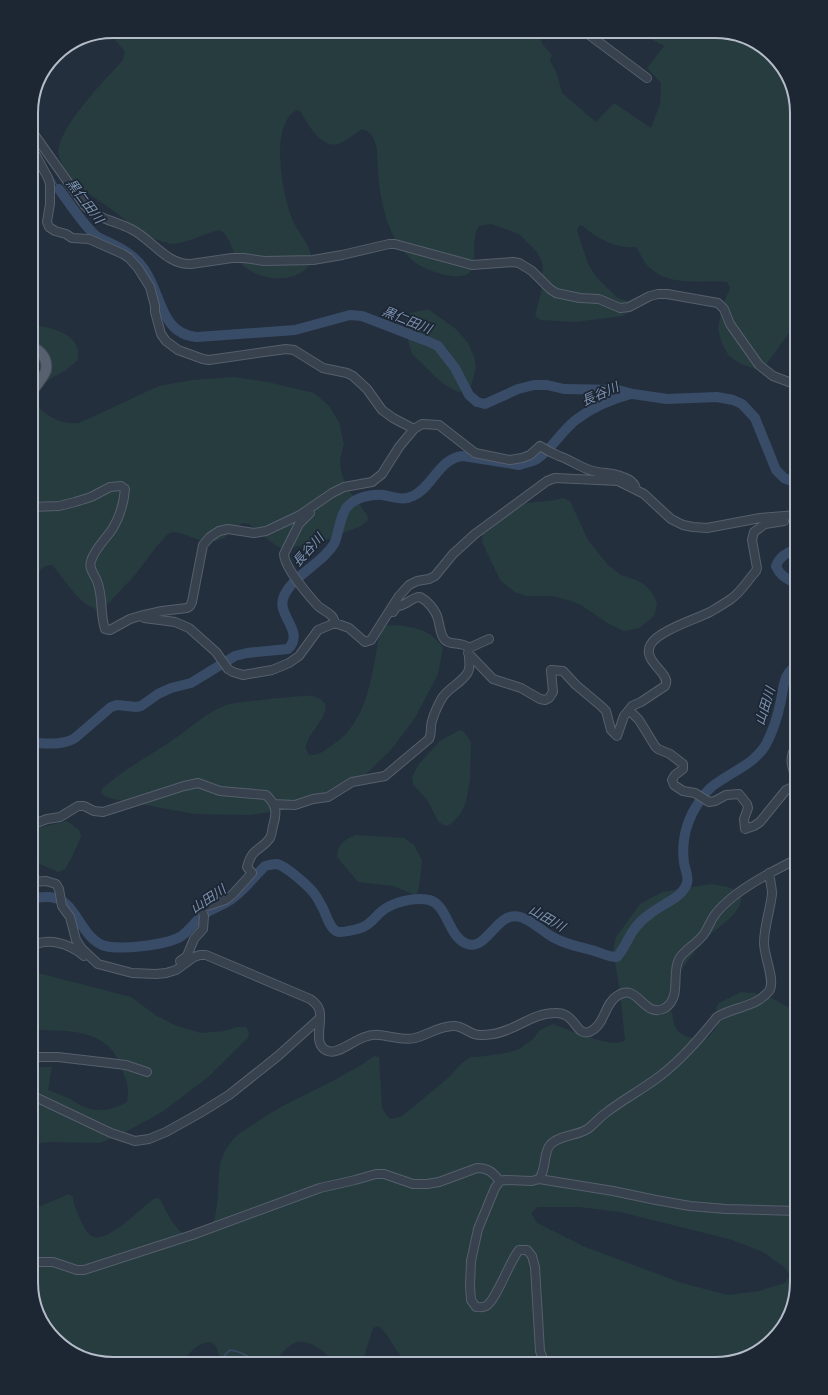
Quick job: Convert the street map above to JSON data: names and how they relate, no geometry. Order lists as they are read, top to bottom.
{
  "water": ["黒仁田川", "長谷川", "山田川"]
}
